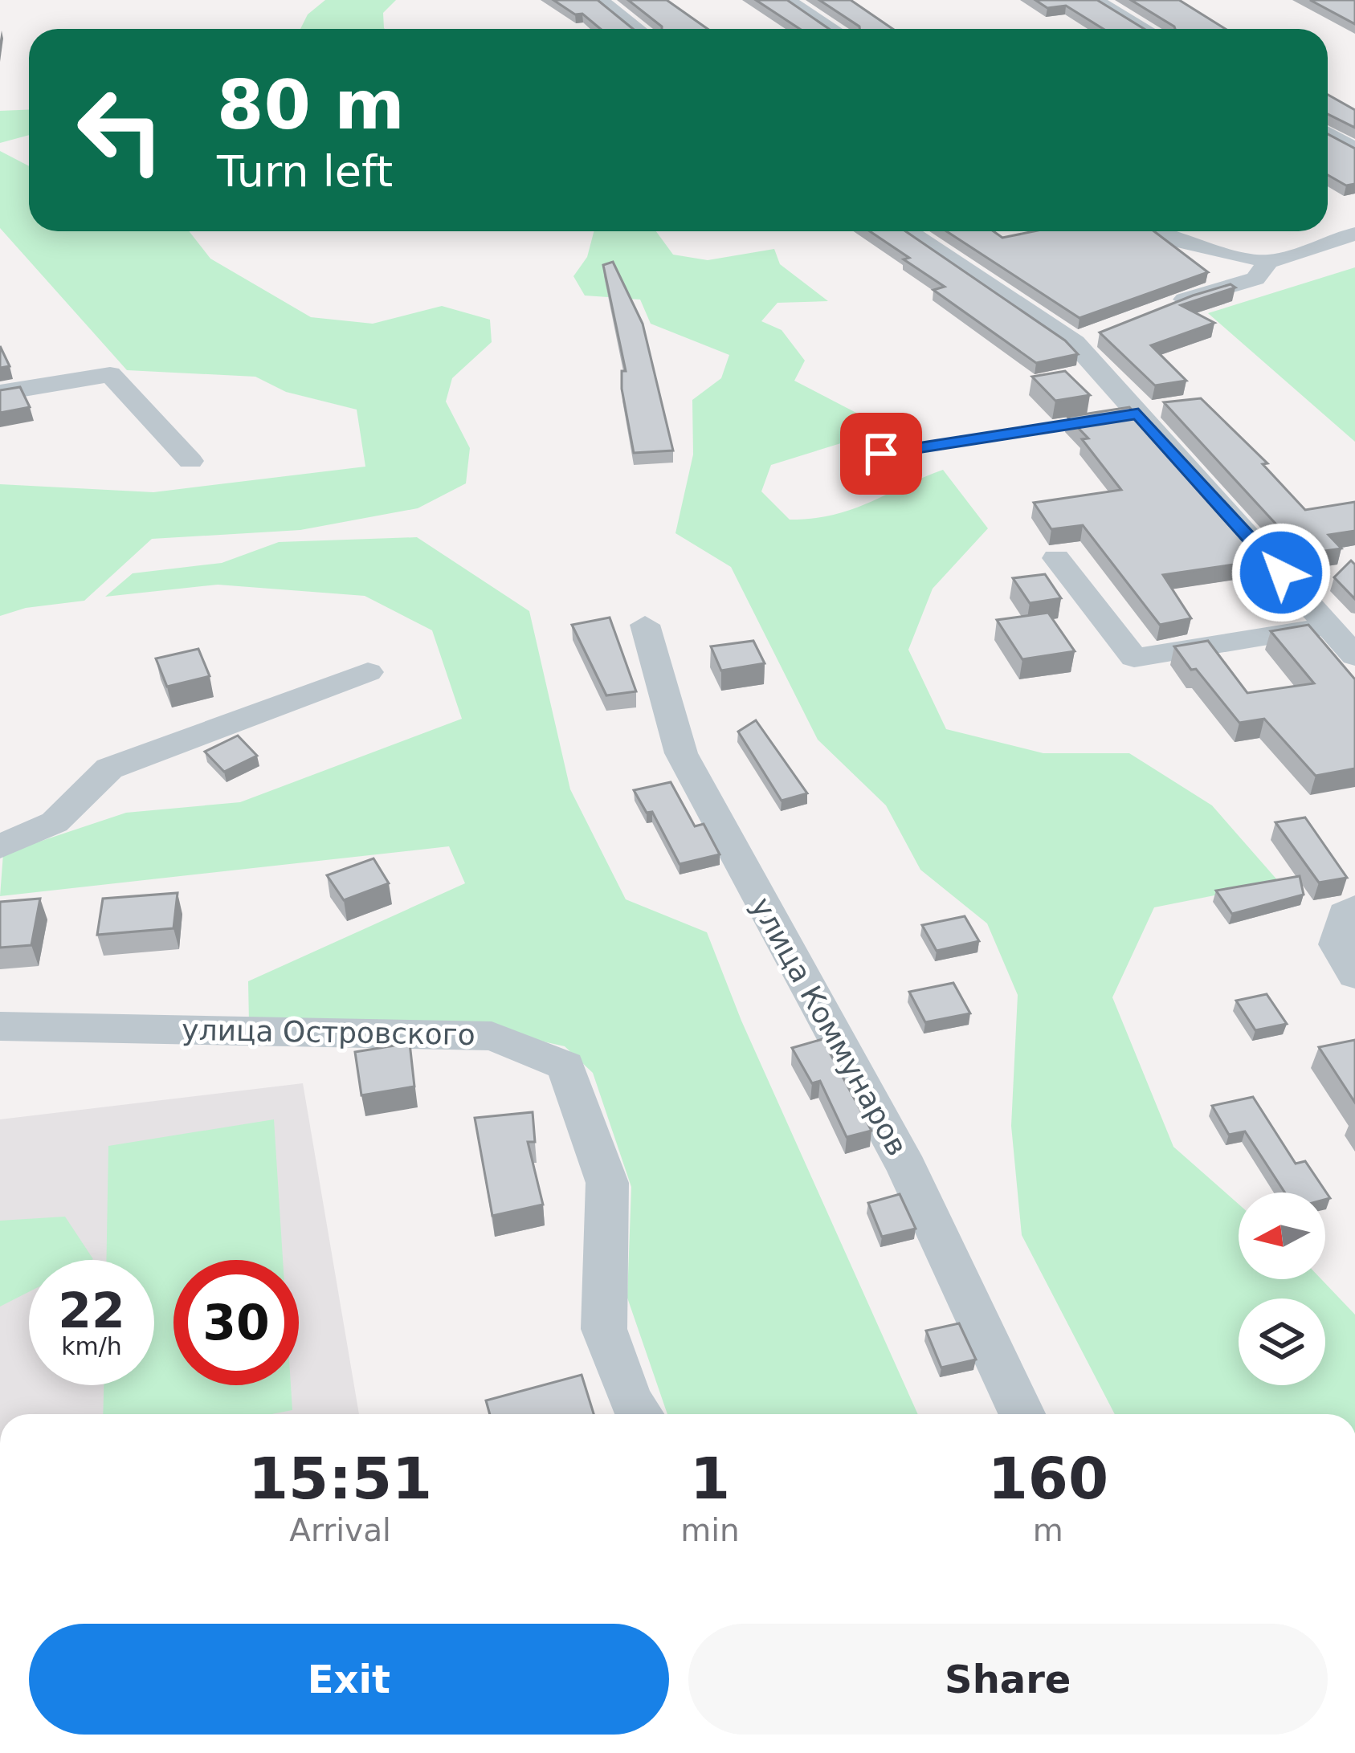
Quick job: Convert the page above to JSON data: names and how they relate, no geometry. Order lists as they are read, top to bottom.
{
  "streets": {
    "street": ["улица Коммунаров", "улица Островского"]
  },
  "north": "left",
  "page": {
    "turn": ["80 m", "Turn left"],
    "speed": "22 km/h",
    "limit": "30",
    "eta": [
      "15:51",
      "Arrival",
      "1",
      "min",
      "160",
      "m"
    ],
    "buttons": ["Exit", "Share"]
  }
}
